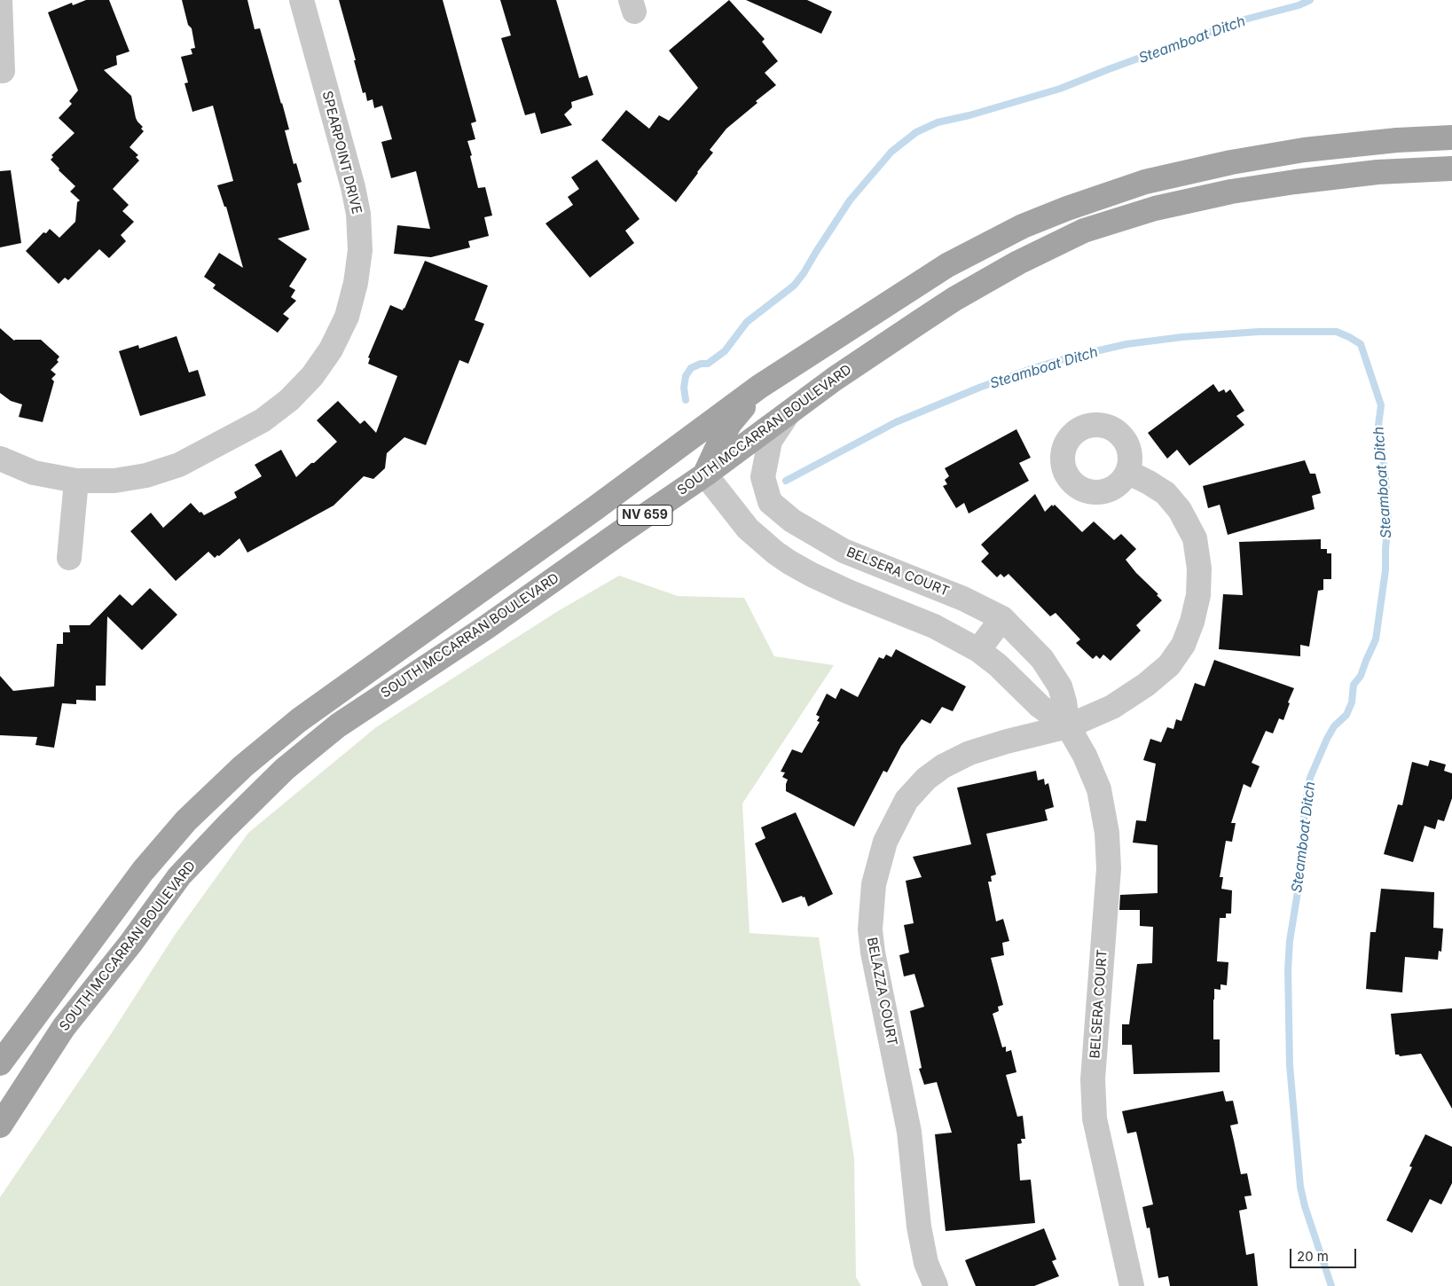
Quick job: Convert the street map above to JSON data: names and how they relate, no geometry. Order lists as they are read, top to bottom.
{
  "streets": {
    "main road": ["SOUTH MCCARRAN BOULEVARD", "NV 659"],
    "street": ["SPEARPOINT DRIVE", "BELSERA COURT", "BELAZZA COURT"]
  },
  "crossings": [
    ["SOUTH MCCARRAN BOULEVARD", "BELSERA COURT"],
    ["BELSERA COURT", "BELAZZA COURT"]
  ],
  "water": ["Steamboat Ditch"],
  "scale_bar": "20 m"
}
